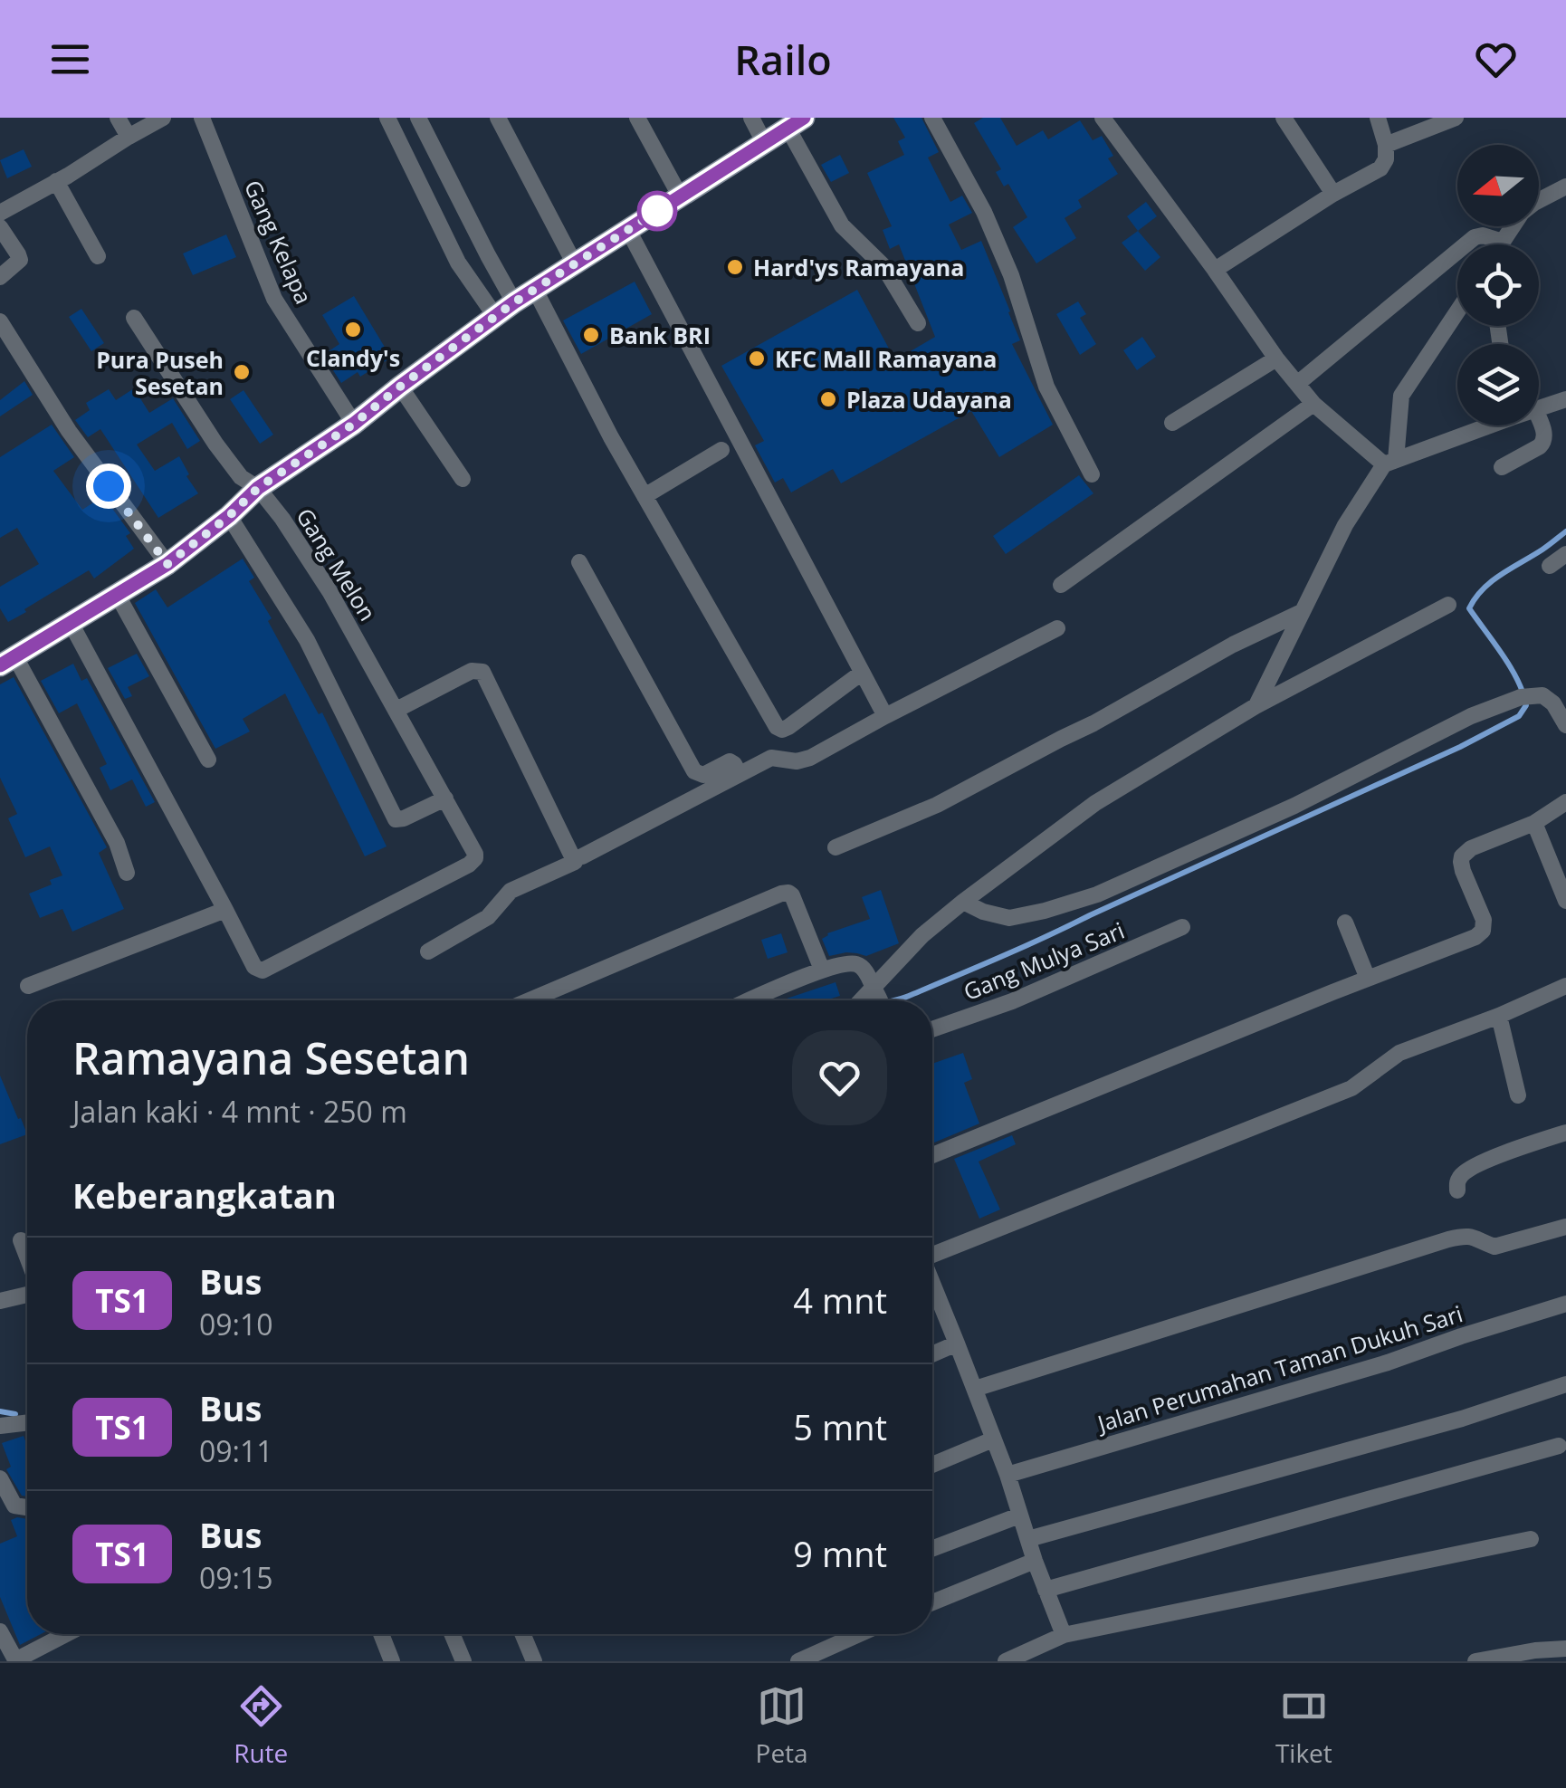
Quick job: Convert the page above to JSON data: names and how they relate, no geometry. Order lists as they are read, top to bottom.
{
  "streets": {
    "street": [
      "Gang Kelapa",
      "Gang Melon",
      "Gang Mulya Sari",
      "Jalan Perumahan Taman Dukuh Sari"
    ]
  },
  "places": [
    "Hard'ys Ramayana",
    "Clandy's",
    "Bank BRI",
    "KFC Mall Ramayana",
    "Pura Puseh Sesetan",
    "Plaza Udayana"
  ],
  "lines": ["bus line TS1"],
  "north": "left",
  "page": {
    "header": "Railo",
    "heading": [
      ["Ramayana Sesetan", "Jalan kaki · 4 mnt · 250 m"],
      "Keberangkatan"
    ],
    "list": [
      {
        "mark": "TS1",
        "name": "Bus",
        "note": "09:10",
        "value": "4 mnt"
      },
      {
        "mark": "TS1",
        "name": "Bus",
        "note": "09:11",
        "value": "5 mnt"
      },
      {
        "mark": "TS1",
        "name": "Bus",
        "note": "09:15",
        "value": "9 mnt"
      }
    ],
    "tabs": ["Rute", "Peta", "Tiket"]
  }
}
